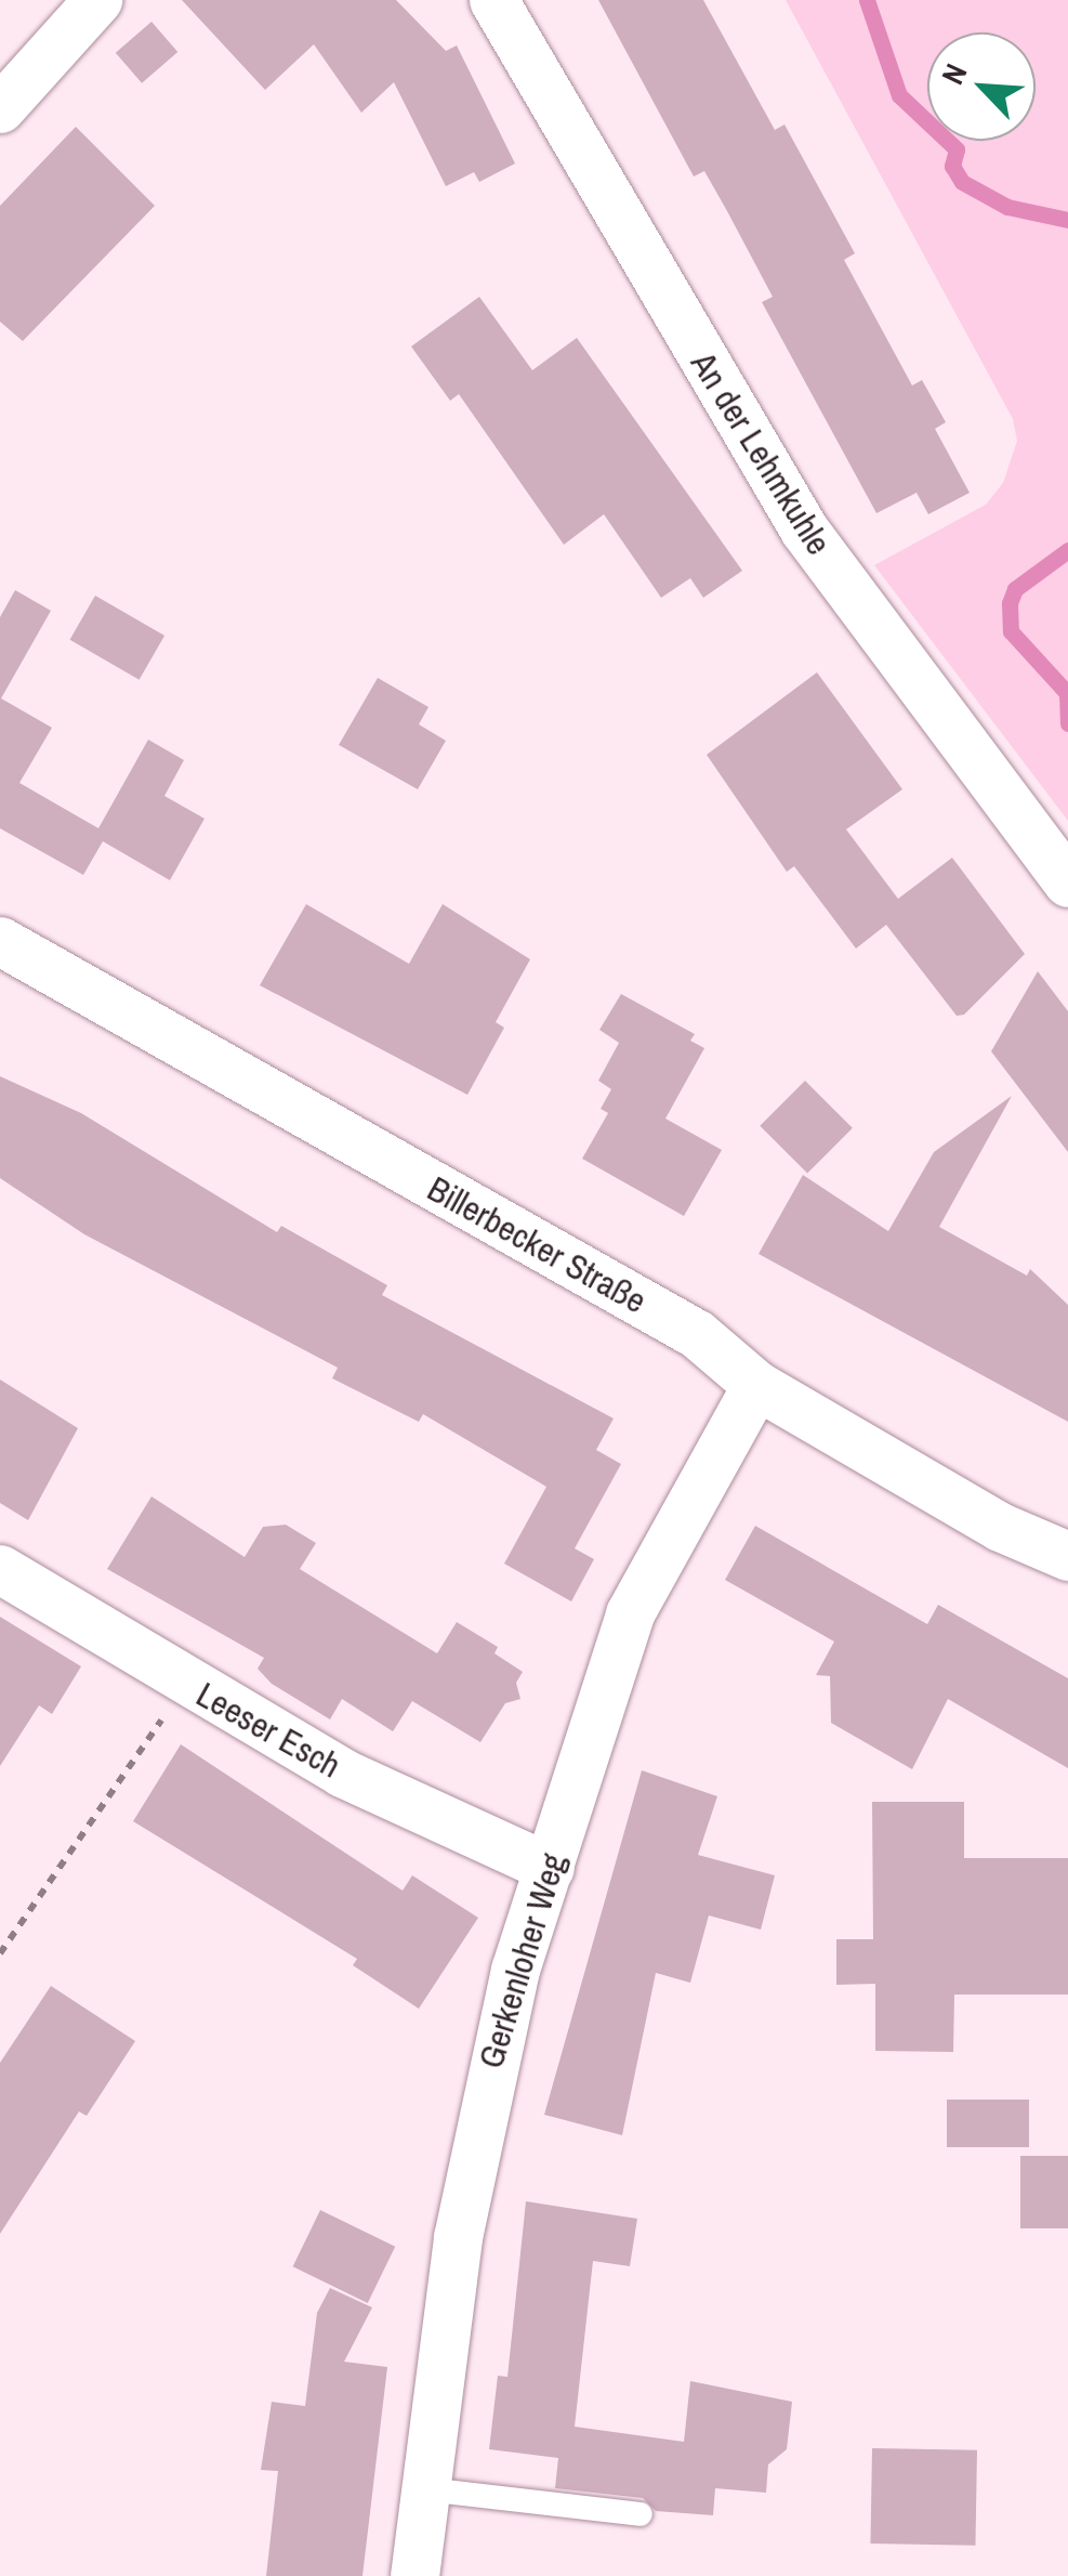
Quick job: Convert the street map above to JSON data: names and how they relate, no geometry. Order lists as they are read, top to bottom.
{
  "streets": {
    "street": [
      "An der Lehmkuhle",
      "Billerbecker Straße",
      "Leeser Esch",
      "Gerkenloher Weg"
    ]
  },
  "crossings": [
    ["Billerbecker Straße", "Gerkenloher Weg"],
    ["Leeser Esch", "Gerkenloher Weg"]
  ],
  "north": "top left"
}
